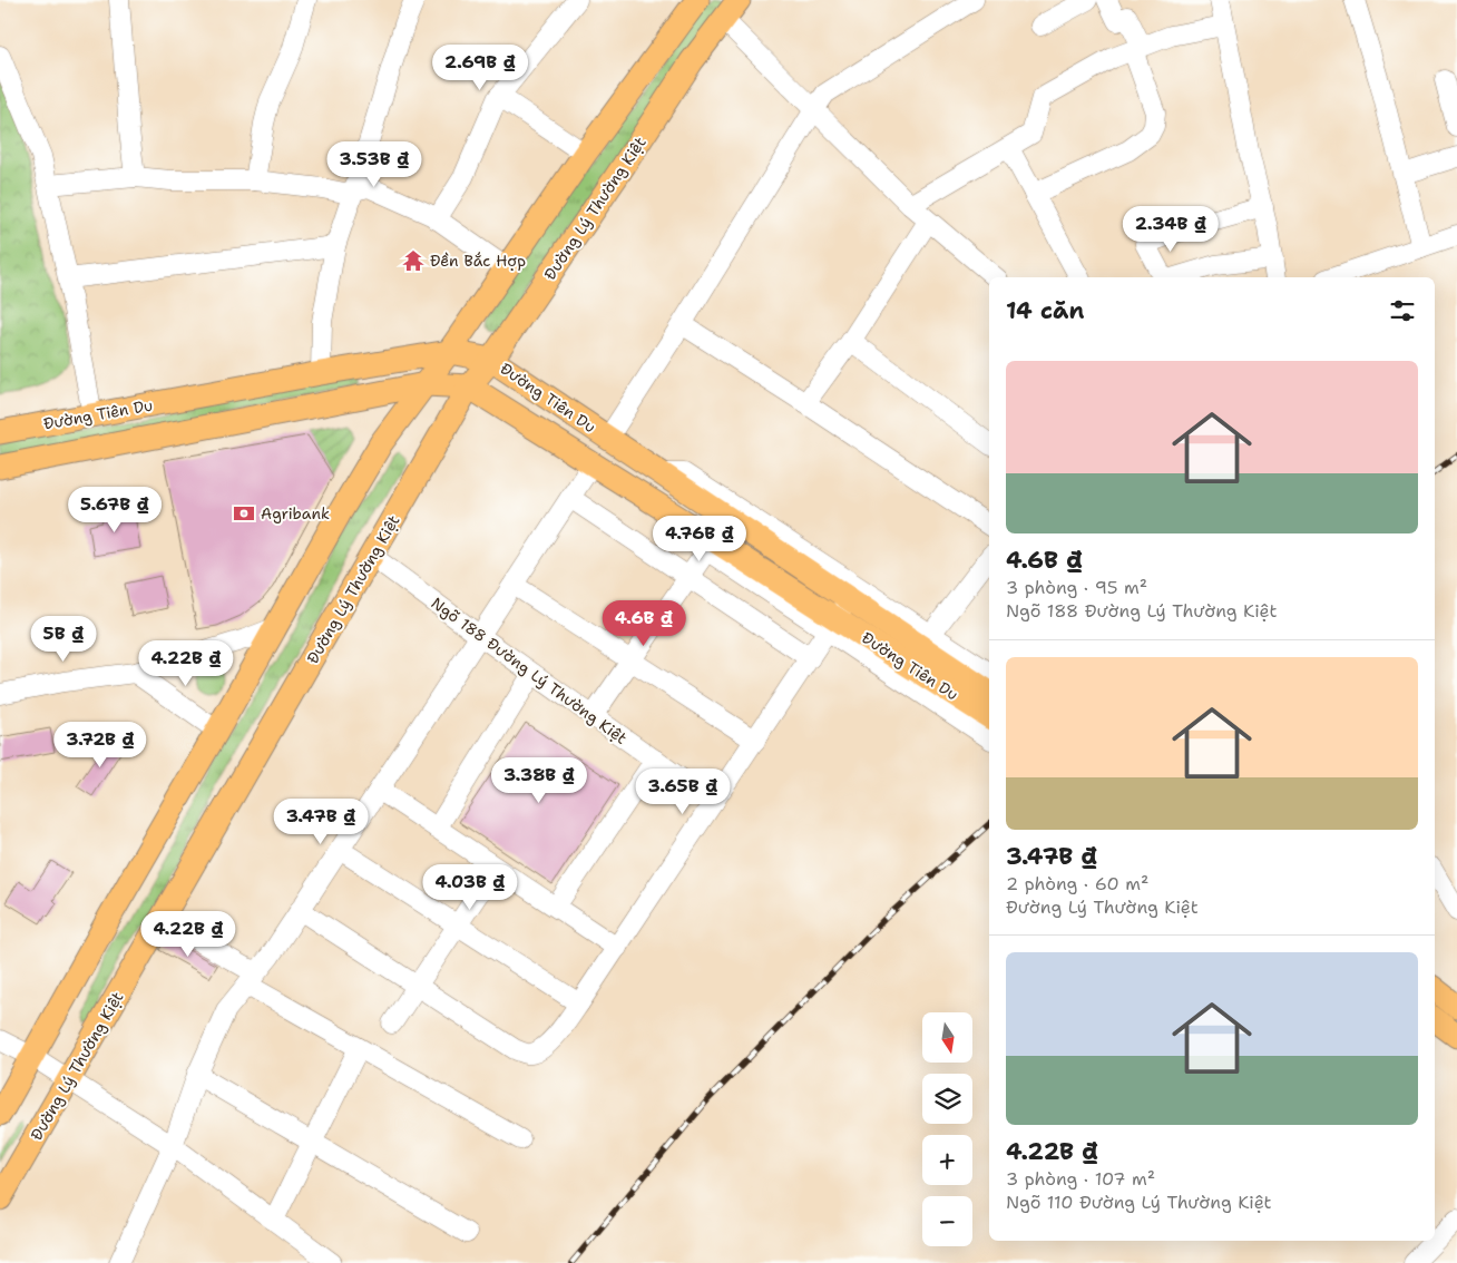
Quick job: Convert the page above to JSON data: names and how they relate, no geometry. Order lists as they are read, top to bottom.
{
  "streets": {
    "main road": ["Đường Lý Thường Kiệt", "Đường Tiên Du"],
    "street": ["Ngõ 188 Đường Lý Thường Kiệt"]
  },
  "crossings": [
    ["Đường Lý Thường Kiệt", "Đường Tiên Du"],
    ["Đường Lý Thường Kiệt", "Ngõ 188 Đường Lý Thường Kiệt"]
  ],
  "places": {
    "temple": ["Đền Bắc Hợp"],
    "bank": ["Agribank"]
  },
  "north": "bottom",
  "page": {
    "price": [
      "2.69B ₫",
      "3.53B ₫",
      "2.34B ₫",
      "5.67B ₫",
      "4.76B ₫",
      "4.6B ₫",
      "5B ₫",
      "4.22B ₫",
      "3.72B ₫",
      "3.38B ₫",
      "3.65B ₫",
      "3.47B ₫",
      "4.03B ₫",
      "4.22B ₫"
    ],
    "heading": "14 căn",
    "list": [
      {
        "name": "4.6B ₫",
        "note": "3 phòng · 95 m² · Ngõ 188 Đường Lý Thường Kiệt"
      },
      {
        "name": "3.47B ₫",
        "note": "2 phòng · 60 m² · Đường Lý Thường Kiệt"
      },
      {
        "name": "4.22B ₫",
        "note": "3 phòng · 107 m² · Ngõ 110 Đường Lý Thường Kiệt"
      }
    ],
    "map_buttons": ["+", "−"]
  }
}
